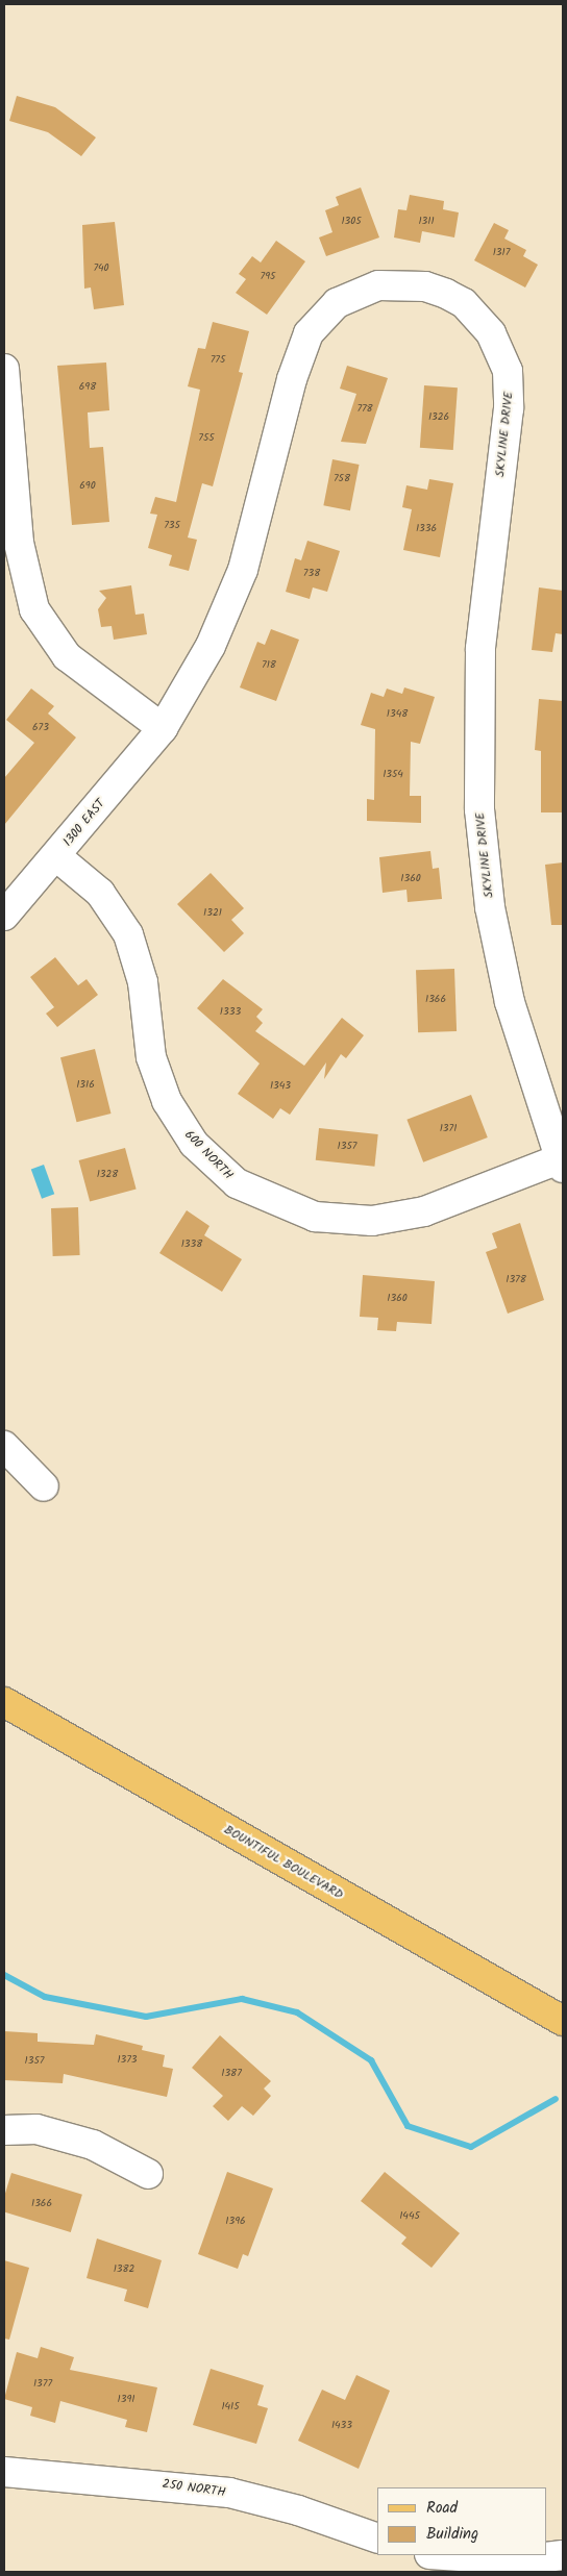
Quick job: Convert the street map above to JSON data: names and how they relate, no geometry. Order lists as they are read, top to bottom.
{
  "streets": {
    "main road": ["BOUNTIFUL BOULEVARD"],
    "street": [
      "SKYLINE DRIVE",
      "1300 EAST",
      "600 NORTH",
      "250 NORTH"
    ]
  },
  "crossings": [
    ["SKYLINE DRIVE", "1300 EAST"],
    ["SKYLINE DRIVE", "600 NORTH"],
    ["1300 EAST", "600 NORTH"]
  ],
  "house_numbers": [
    "1305",
    "1311",
    "1317",
    "740",
    "795",
    "775",
    "698",
    "778",
    "1326",
    "755",
    "758",
    "690",
    "735",
    "1336",
    "738",
    "718",
    "1348",
    "673",
    "1354",
    "1360",
    "1321",
    "1366",
    "1333",
    "1316",
    "1343",
    "1371",
    "1357",
    "1328",
    "1338",
    "1378",
    "1360",
    "1373",
    "1357",
    "1387",
    "1366",
    "1445",
    "1396",
    "1382",
    "1377",
    "1391",
    "1415",
    "1433"
  ],
  "legend": ["Road", "Building"]
}
